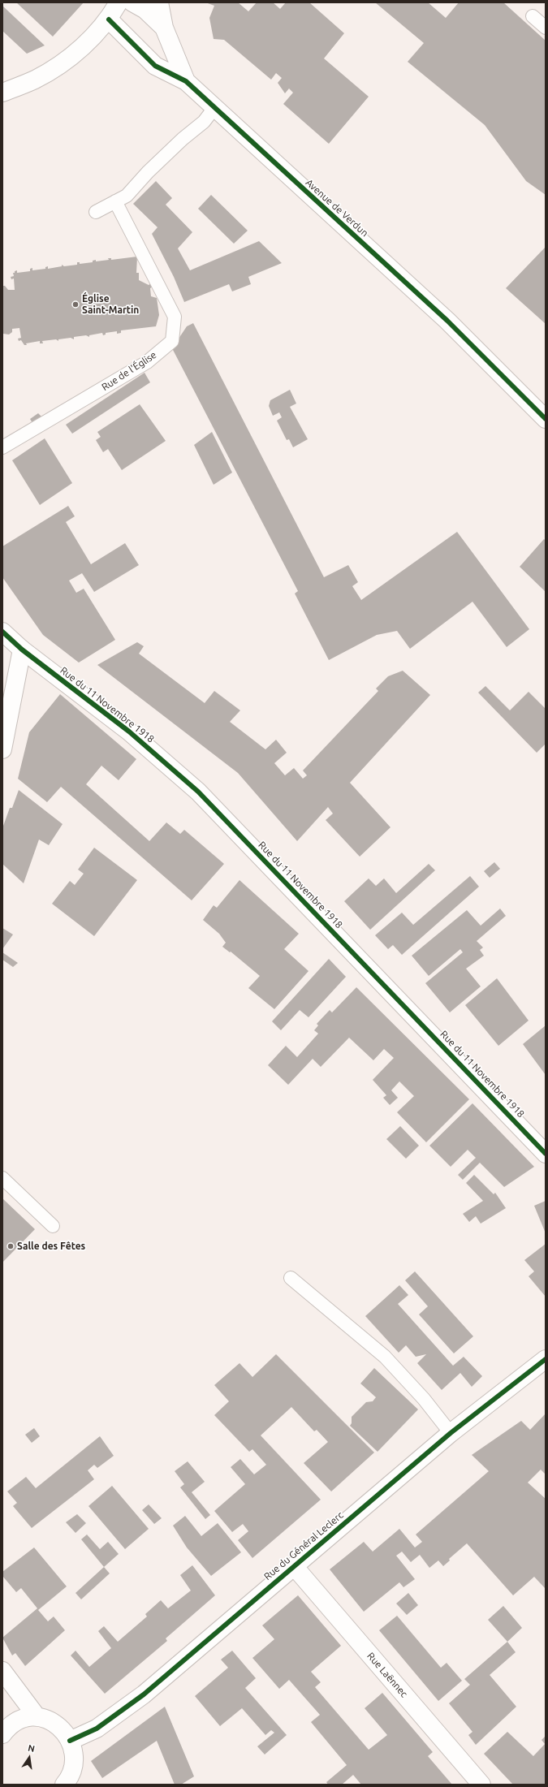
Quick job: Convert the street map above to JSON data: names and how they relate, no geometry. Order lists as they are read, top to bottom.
{
  "streets": {
    "street": [
      "Avenue de Verdun",
      "Rue du 11 Novembre 1918",
      "Rue du Général Leclerc",
      "Rue Laënnec"
    ],
    "lane": ["Rue de l'Église"]
  },
  "crossings": [
    ["Rue du Général Leclerc", "Rue Laënnec"]
  ],
  "places": ["Église Saint-Martin", "Salle des Fêtes"],
  "north": "top"
}
